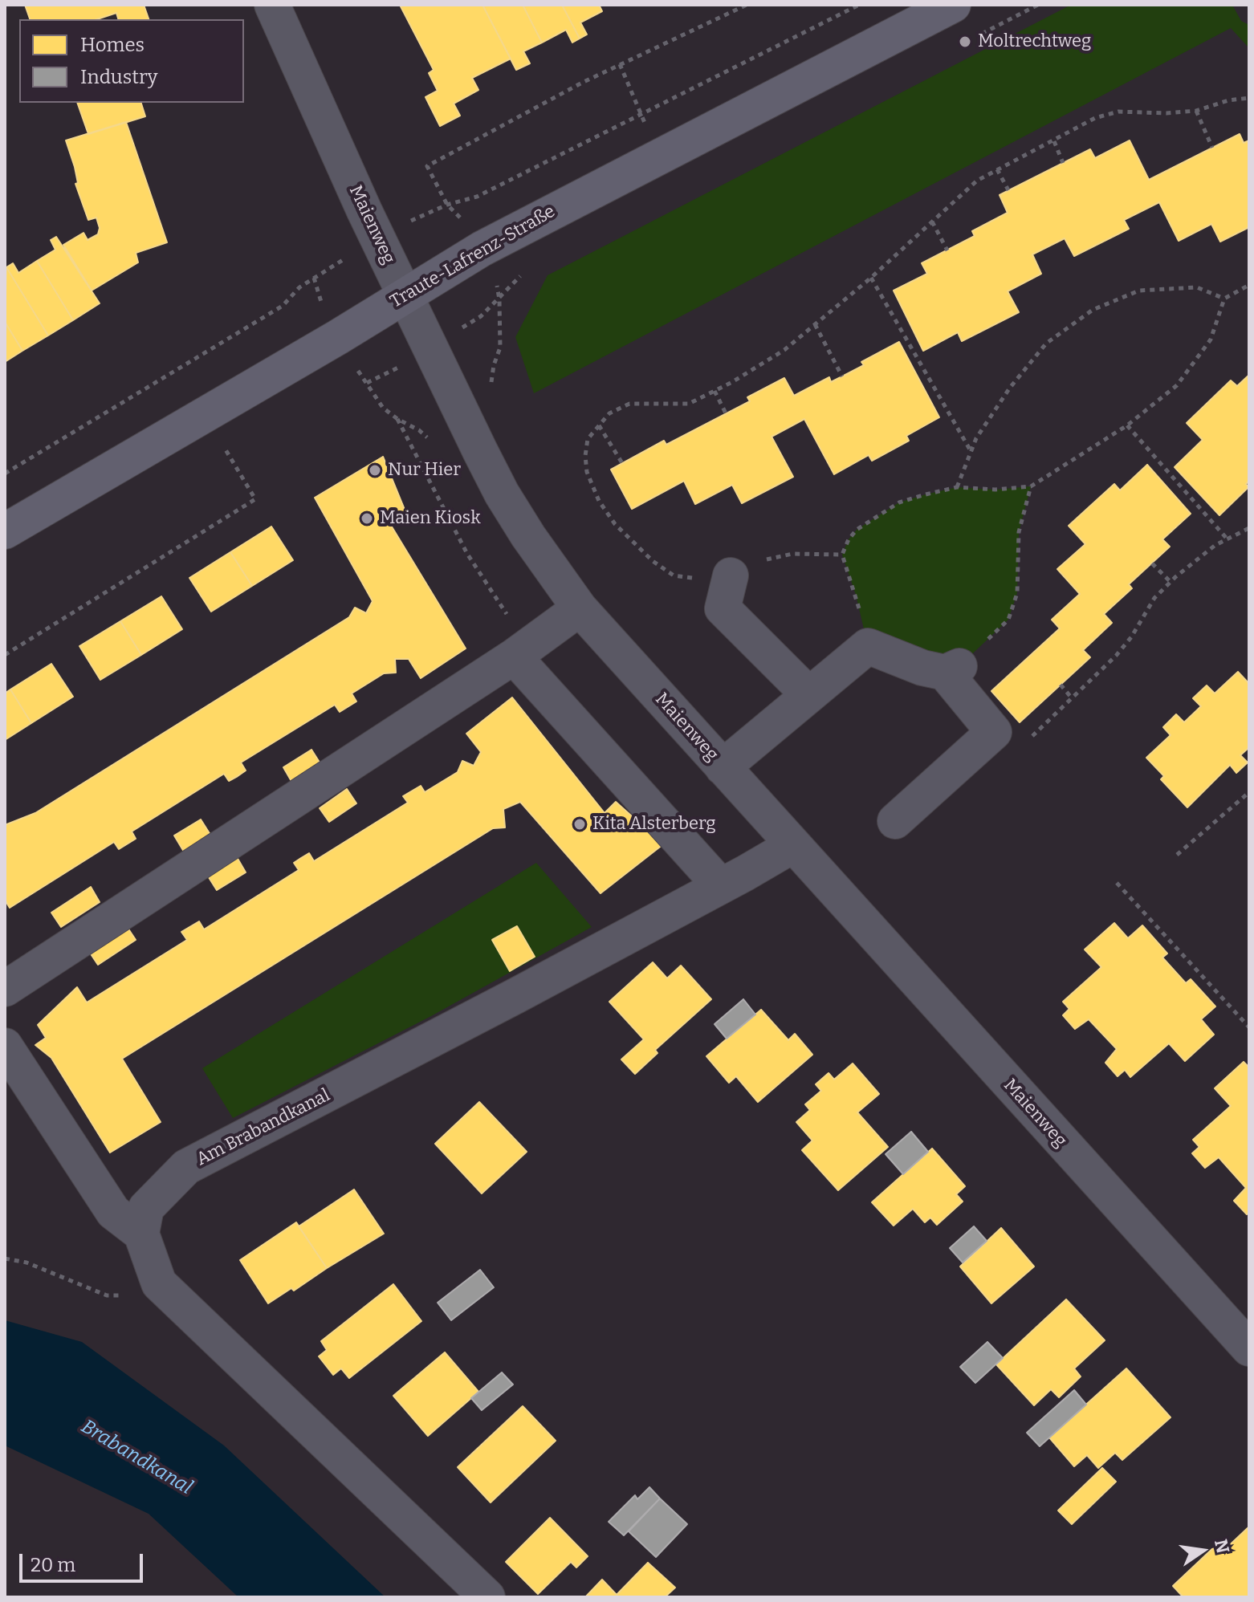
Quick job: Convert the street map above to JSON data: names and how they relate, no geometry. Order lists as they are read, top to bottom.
{
  "streets": {
    "main road": ["Traute-Lafrenz-Straße"],
    "street": ["Maienweg", "Am Brabandkanal"]
  },
  "crossings": [
    ["Maienweg", "Traute-Lafrenz-Straße"],
    ["Maienweg", "Am Brabandkanal"]
  ],
  "water": ["Brabandkanal"],
  "places": [
    "Moltrechtweg",
    "Nur Hier",
    "Maien Kiosk",
    "Kita Alsterberg"
  ],
  "legend": ["Homes", "Industry"],
  "scale_bar": "20 m",
  "north": "right"
}
